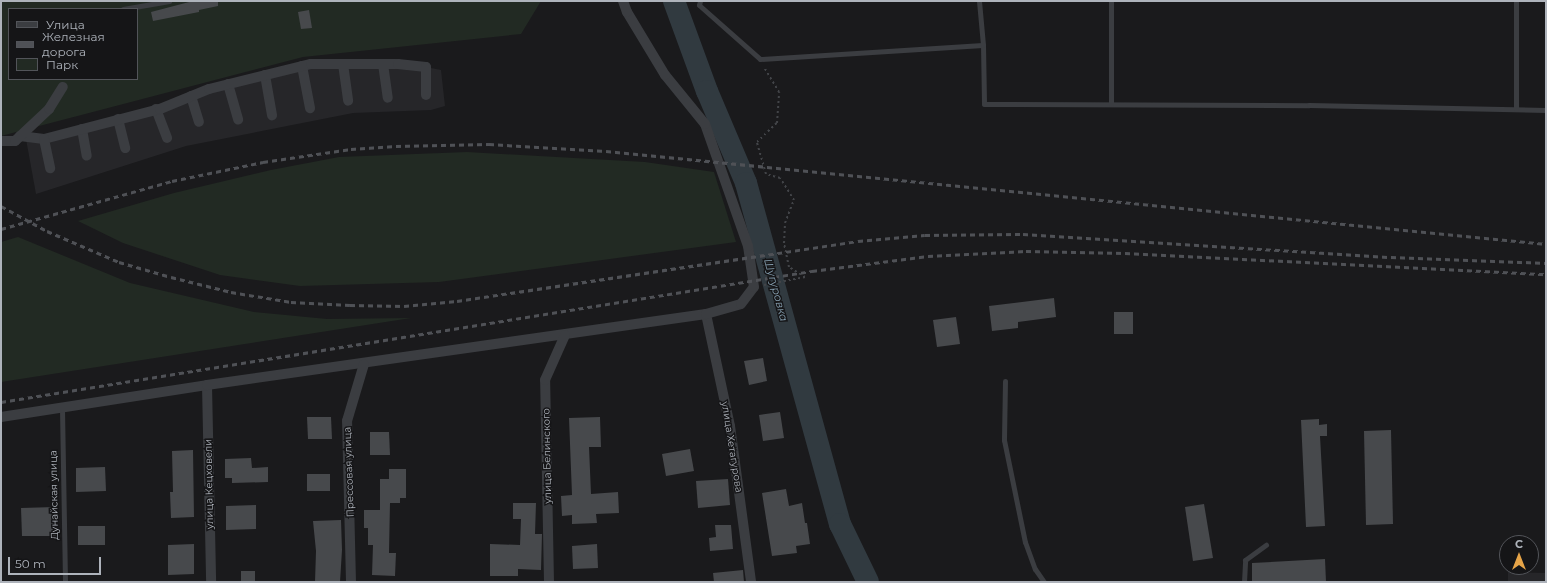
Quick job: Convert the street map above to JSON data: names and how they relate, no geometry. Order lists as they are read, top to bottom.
{
  "streets": {
    "street": [
      "улица Хетагурова",
      "улица Белинского",
      "Прессовая улица",
      "улица Кецховели"
    ],
    "lane": ["Дунайская улица"]
  },
  "water": ["Шугуровка"],
  "legend": ["Улица", "Железная дорога", "Парк"],
  "scale_bar": "50 m",
  "north": "top"
}
